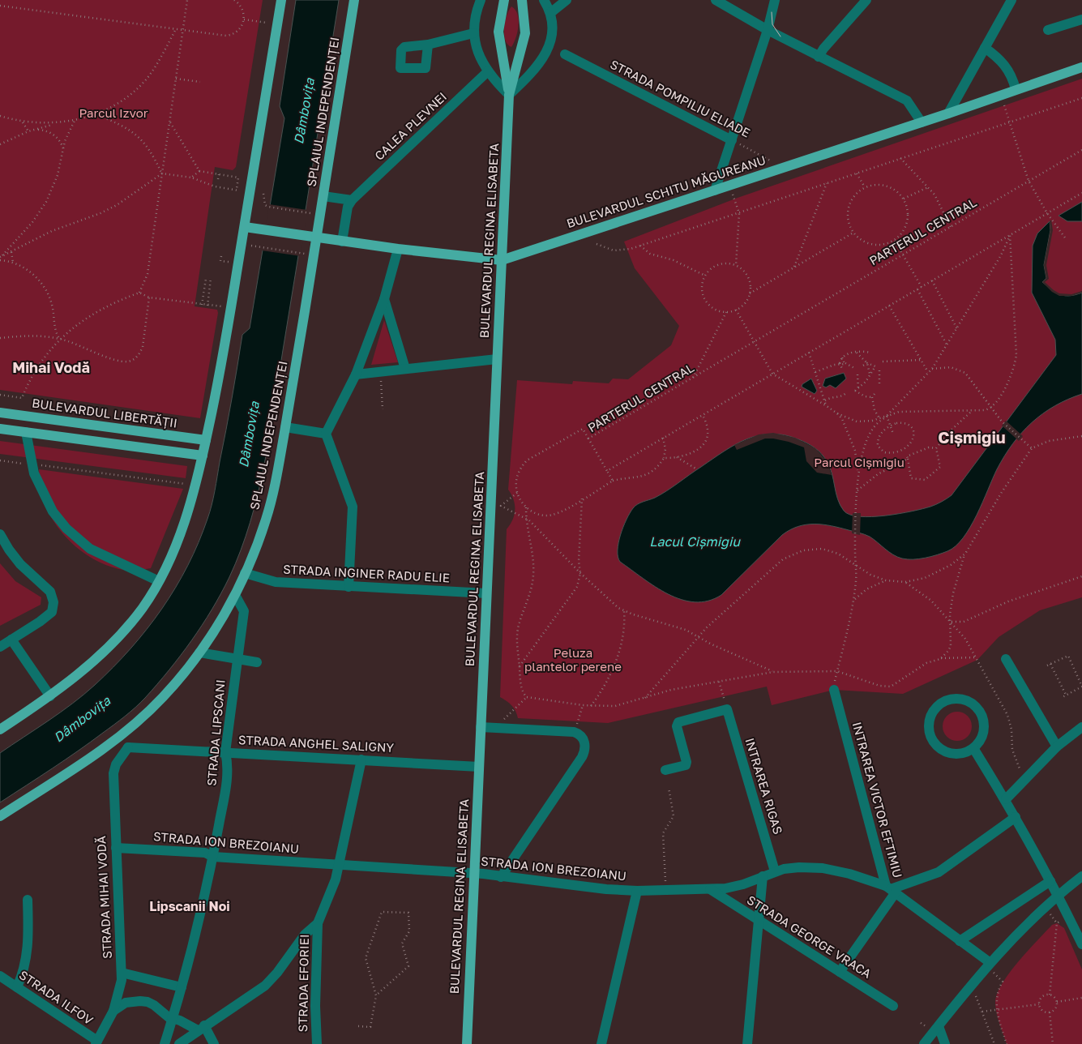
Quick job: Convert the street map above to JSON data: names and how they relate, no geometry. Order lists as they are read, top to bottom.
{
  "streets": {
    "main road": [
      "SPLAIUL INDEPENDENȚEI",
      "BULEVARDUL SCHITU MĂGUREANU",
      "BULEVARDUL REGINA ELISABETA",
      "BULEVARDUL LIBERTĂȚII"
    ],
    "street": [
      "STRADA POMPILIU ELIADE",
      "CALEA PLEVNEI",
      "STRADA INGINER RADU ELIE",
      "STRADA LIPSCANI",
      "STRADA ANGHEL SALIGNY",
      "INTRAREA RIGAS",
      "INTRAREA VICTOR EFTIMIU",
      "STRADA ION BREZOIANU",
      "STRADA MIHAI VODĂ",
      "STRADA GEORGE VRACA",
      "STRADA EFORIEI",
      "STRADA ILFOV"
    ],
    "path": ["PARTERUL CENTRAL"]
  },
  "crossings": [
    ["STRADA POMPILIU ELIADE", "BULEVARDUL SCHITU MĂGUREANU"],
    ["SPLAIUL INDEPENDENȚEI", "BULEVARDUL SCHITU MĂGUREANU"],
    ["SPLAIUL INDEPENDENȚEI", "STRADA INGINER RADU ELIE"],
    ["SPLAIUL INDEPENDENȚEI", "STRADA LIPSCANI"],
    ["CALEA PLEVNEI", "BULEVARDUL SCHITU MĂGUREANU"],
    ["BULEVARDUL SCHITU MĂGUREANU", "BULEVARDUL REGINA ELISABETA"],
    ["BULEVARDUL REGINA ELISABETA", "STRADA INGINER RADU ELIE"],
    ["BULEVARDUL REGINA ELISABETA", "STRADA ANGHEL SALIGNY"],
    ["BULEVARDUL REGINA ELISABETA", "STRADA ION BREZOIANU"],
    ["STRADA LIPSCANI", "STRADA ANGHEL SALIGNY"],
    ["STRADA LIPSCANI", "STRADA ION BREZOIANU"],
    ["STRADA ANGHEL SALIGNY", "STRADA MIHAI VODĂ"],
    ["INTRAREA RIGAS", "STRADA ION BREZOIANU"],
    ["INTRAREA VICTOR EFTIMIU", "STRADA ION BREZOIANU"],
    ["STRADA ION BREZOIANU", "STRADA MIHAI VODĂ"],
    ["STRADA ION BREZOIANU", "STRADA GEORGE VRACA"],
    ["STRADA MIHAI VODĂ", "STRADA ILFOV"]
  ],
  "districts": ["Mihai Vodă", "Cișmigiu", "Lipscanii Noi"],
  "water": ["Dâmbovița", "Lacul Cișmigiu"],
  "parks": ["Parcul Izvor", "Parcul Cișmigiu", "Peluza plantelor perene"]
}
